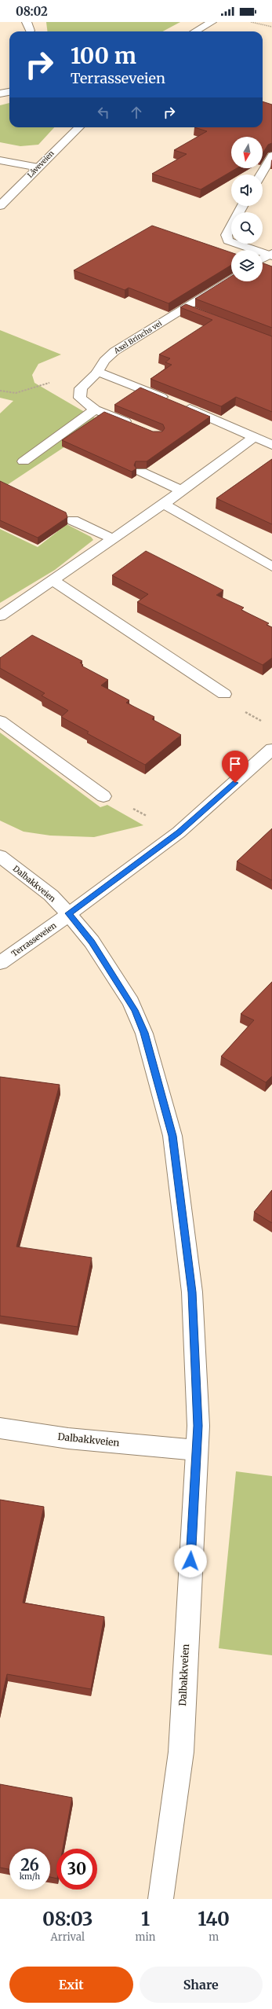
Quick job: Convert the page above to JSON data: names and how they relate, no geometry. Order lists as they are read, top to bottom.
{
  "streets": {
    "street": [
      "Låveveien",
      "Axel Brinchs vei",
      "Dalbakkveien",
      "Terrasseveien"
    ]
  },
  "crossings": [
    ["Dalbakkveien", "Terrasseveien"]
  ],
  "north": "bottom",
  "page": {
    "status": "08:02",
    "turn": ["100 m", "Terrasseveien"],
    "speed": "26 km/h",
    "limit": "30",
    "eta": [
      "08:03",
      "Arrival",
      "1",
      "min",
      "140",
      "m"
    ],
    "buttons": ["Exit", "Share"]
  }
}
